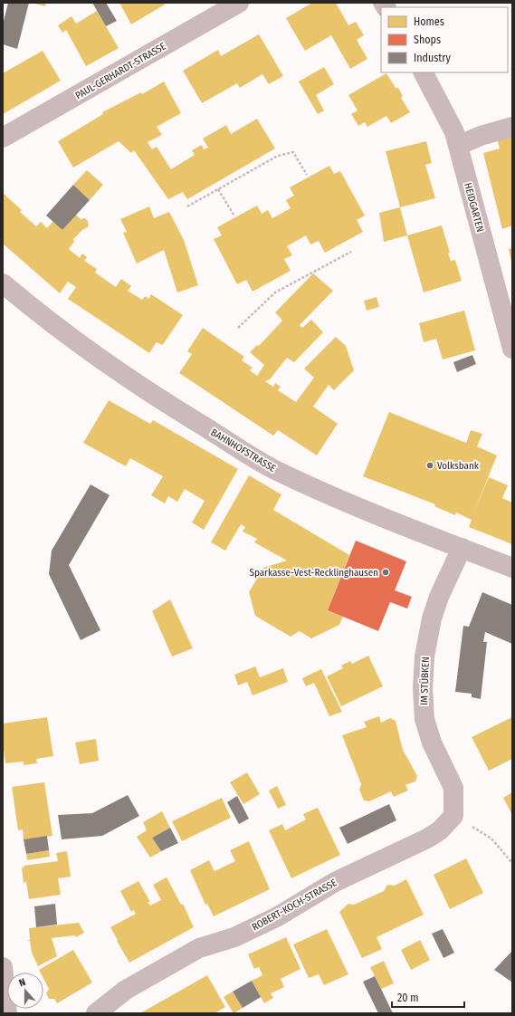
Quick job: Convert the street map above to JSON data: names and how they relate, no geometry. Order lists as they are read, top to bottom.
{
  "streets": {
    "street": [
      "PAUL-GERHARDT-STRASSE",
      "HEIDGARTEN",
      "BAHNHOFSTRASSE",
      "IM STÜBKEN",
      "ROBERT-KOCH-STRASSE"
    ]
  },
  "crossings": [
    ["BAHNHOFSTRASSE", "IM STÜBKEN"],
    ["IM STÜBKEN", "ROBERT-KOCH-STRASSE"]
  ],
  "places": ["Volksbank", "Sparkasse-Vest-Recklinghausen"],
  "legend": ["Homes", "Shops", "Industry"],
  "scale_bar": "20 m",
  "north": "top"
}
